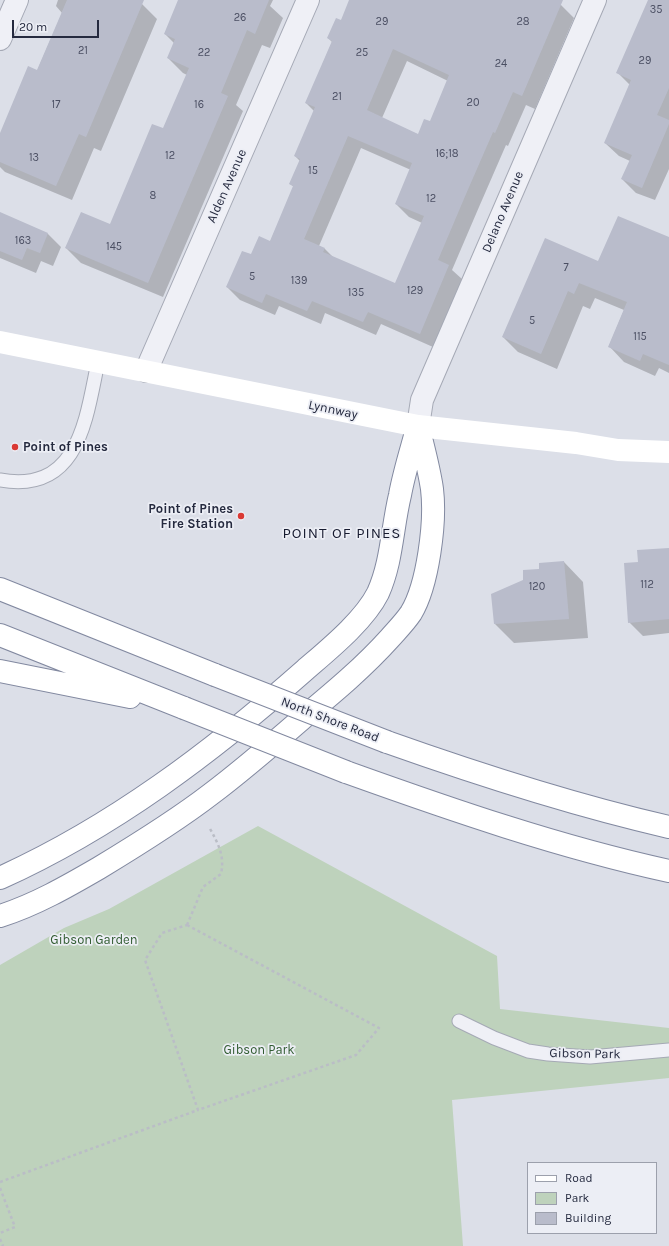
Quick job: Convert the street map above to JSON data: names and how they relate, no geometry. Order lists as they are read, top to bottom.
{
  "streets": {
    "main road": ["Lynnway", "North Shore Road"],
    "street": ["Alden Avenue", "Delano Avenue"],
    "lane": ["Gibson Park"]
  },
  "crossings": [
    ["Alden Avenue", "Lynnway"],
    ["Delano Avenue", "Lynnway"]
  ],
  "districts": ["POINT OF PINES"],
  "parks": ["Gibson Garden", "Gibson Park"],
  "places": ["Point of Pines", "Point of Pines Fire Station"],
  "house_numbers": [
    "35",
    "26",
    "29",
    "28",
    "21",
    "22",
    "25",
    "29",
    "24",
    "21",
    "20",
    "17",
    "16",
    "16;18",
    "12",
    "13",
    "15",
    "8",
    "12",
    "163",
    "145",
    "7",
    "5",
    "139",
    "129",
    "135",
    "5",
    "115",
    "112",
    "120"
  ],
  "legend": ["Road", "Park", "Building"],
  "scale_bar": "20 m"
}
